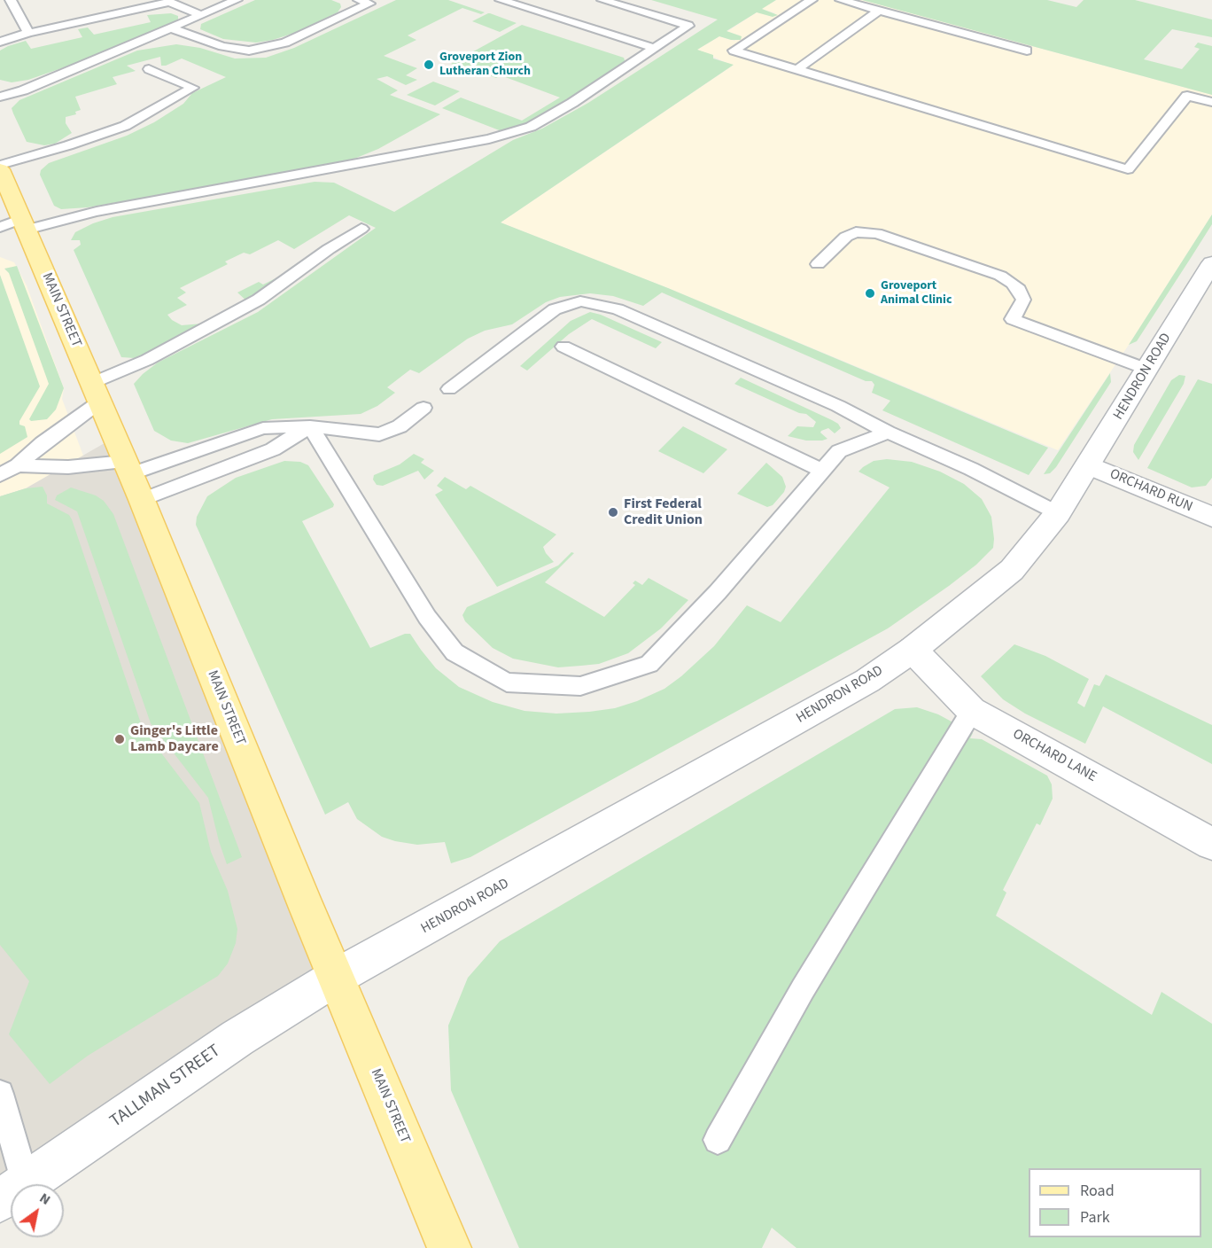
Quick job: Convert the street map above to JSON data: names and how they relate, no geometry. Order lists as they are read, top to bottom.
{
  "streets": {
    "main road": ["MAIN STREET"],
    "street": [
      "HENDRON ROAD",
      "ORCHARD RUN",
      "ORCHARD LANE",
      "TALLMAN STREET"
    ]
  },
  "crossings": [
    ["MAIN STREET", "HENDRON ROAD"],
    ["MAIN STREET", "TALLMAN STREET"],
    ["HENDRON ROAD", "ORCHARD RUN"],
    ["HENDRON ROAD", "ORCHARD LANE"],
    ["HENDRON ROAD", "TALLMAN STREET"]
  ],
  "places": [
    "Groveport Zion Lutheran Church",
    "Groveport Animal Clinic",
    "First Federal Credit Union",
    "Ginger's Little Lamb Daycare"
  ],
  "legend": ["Road", "Park"],
  "north": "top right"
}
